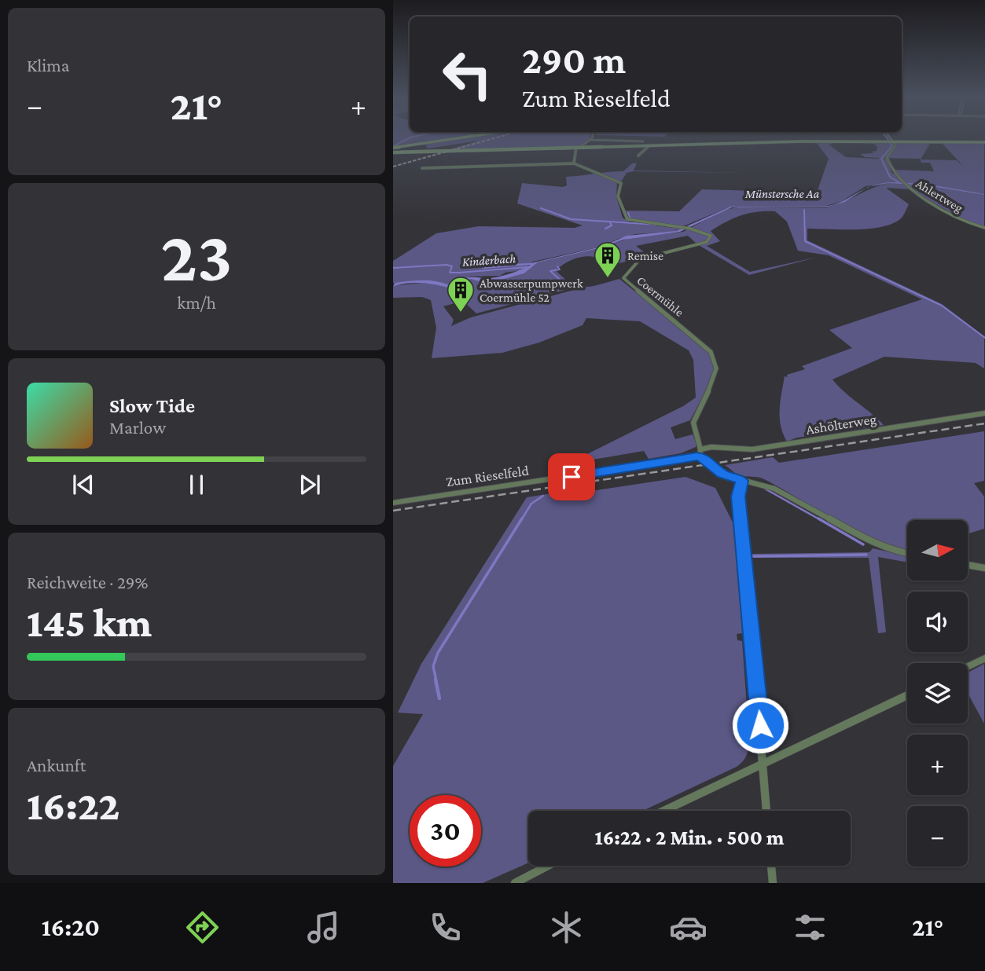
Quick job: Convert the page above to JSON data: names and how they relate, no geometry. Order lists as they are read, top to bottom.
{
  "streets": {
    "street": [
      "Ahlertweg",
      "Coermühle",
      "Ashölterweg",
      "Zum Rieselfeld"
    ]
  },
  "crossings": [
    ["Coermühle", "Ashölterweg"],
    ["Coermühle", "Zum Rieselfeld"]
  ],
  "water": ["Münstersche Aa", "Kinderbach"],
  "places": {
    "building": ["Remise", "Abwasserpumpwerk Coermühle 52"]
  },
  "north": "right",
  "page": {
    "tile": [
      "Klima",
      ["23", "km/h"],
      ["Reichweite · 29%", "145 km"],
      ["Ankunft", "16:22"]
    ],
    "turn": ["290 m", "Zum Rieselfeld"],
    "heat": ["−", "21°", "+"],
    "song": ["Slow Tide", "Marlow"],
    "map_buttons": ["+", "−"],
    "limit": "30",
    "trip": "16:22 · 2 Min. · 500 m",
    "tabs": ["16:20", "21°"]
  }
}
